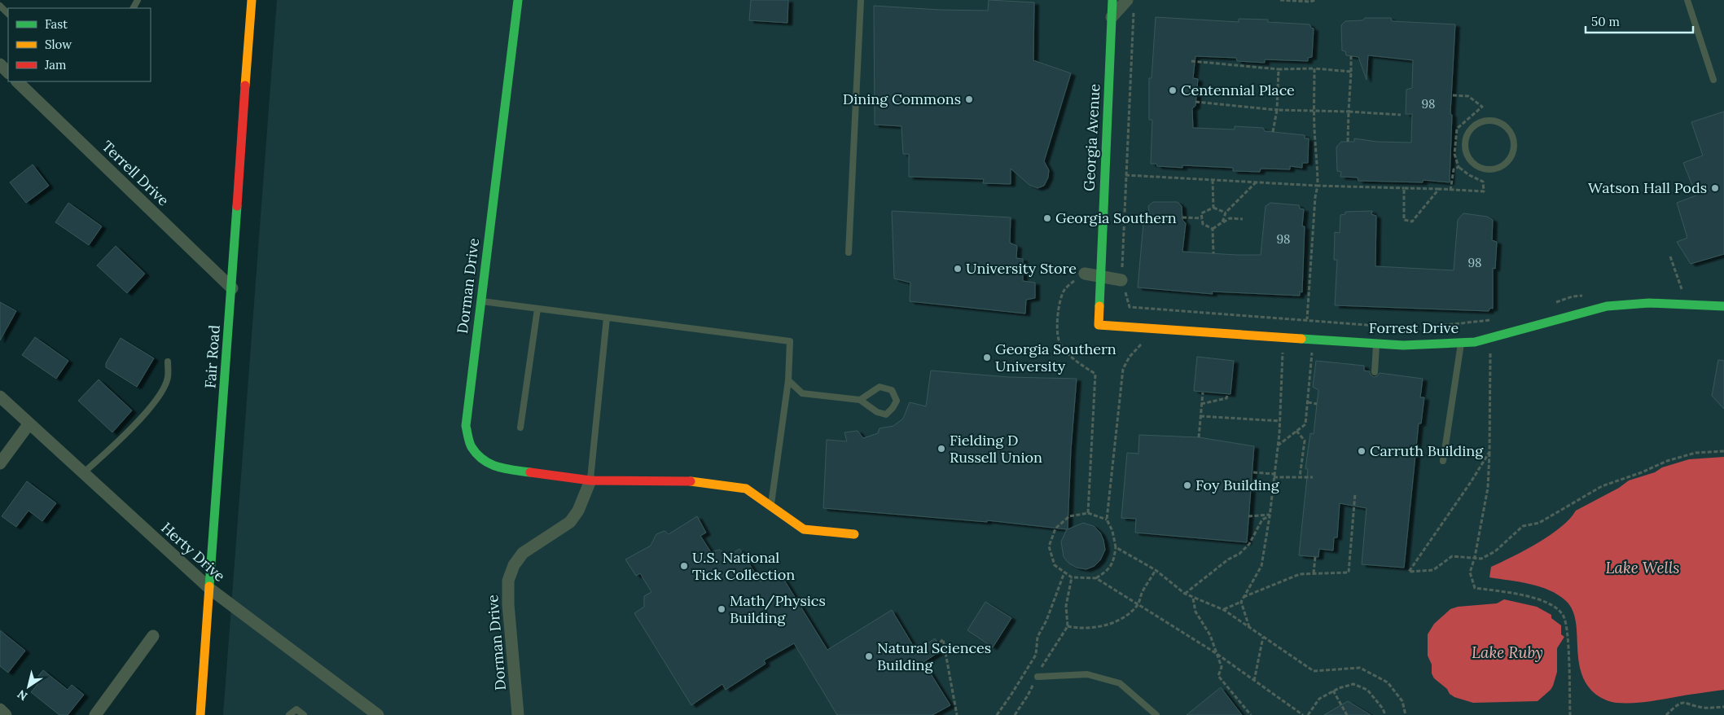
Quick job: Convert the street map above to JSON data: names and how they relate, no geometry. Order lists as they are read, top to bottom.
{
  "streets": {
    "street": [
      "Georgia Avenue",
      "Terrell Drive",
      "Dorman Drive",
      "Forrest Drive",
      "Fair Road",
      "Herty Drive"
    ]
  },
  "crossings": [
    ["Georgia Avenue", "Forrest Drive"],
    ["Terrell Drive", "Fair Road"],
    ["Fair Road", "Herty Drive"]
  ],
  "water": ["Lake Wells", "Lake Ruby"],
  "places": [
    "Centennial Place",
    "Dining Commons",
    "Watson Hall Pods",
    "Georgia Southern",
    "University Store",
    "Georgia Southern University",
    "Fielding D Russell Union",
    "Carruth Building",
    "Foy Building",
    "U.S. National Tick Collection",
    "Math/Physics Building",
    "Natural Sciences Building"
  ],
  "house_numbers": ["98", "98", "98"],
  "legend": ["Fast", "Slow", "Jam"],
  "scale_bar": "50 m",
  "north": "bottom left"
}
